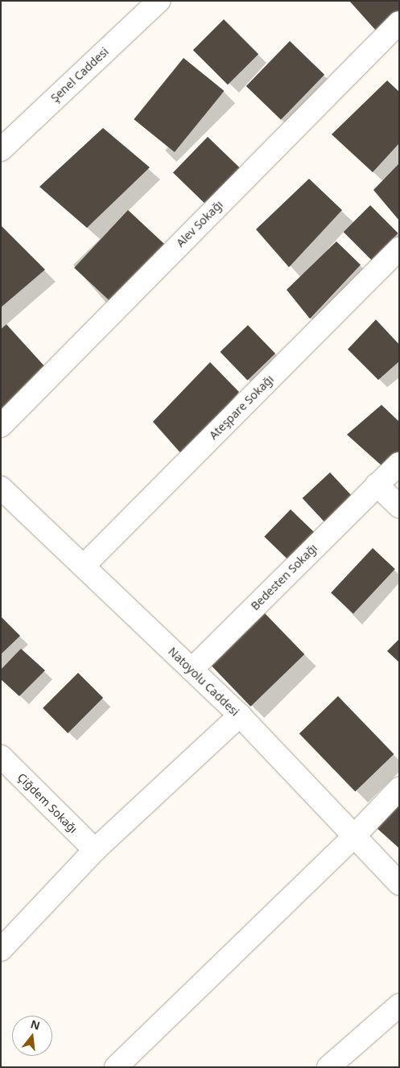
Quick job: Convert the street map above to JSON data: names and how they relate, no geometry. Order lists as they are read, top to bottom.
{
  "streets": {
    "street": [
      "Şenel Caddesi",
      "Alev Sokağı",
      "Ateşpare Sokağı",
      "Bedesten Sokağı",
      "Natoyolu Caddesi",
      "Çiğdem Sokağı"
    ]
  },
  "crossings": [
    ["Ateşpare Sokağı", "Natoyolu Caddesi"],
    ["Bedesten Sokağı", "Natoyolu Caddesi"]
  ],
  "north": "top"
}
